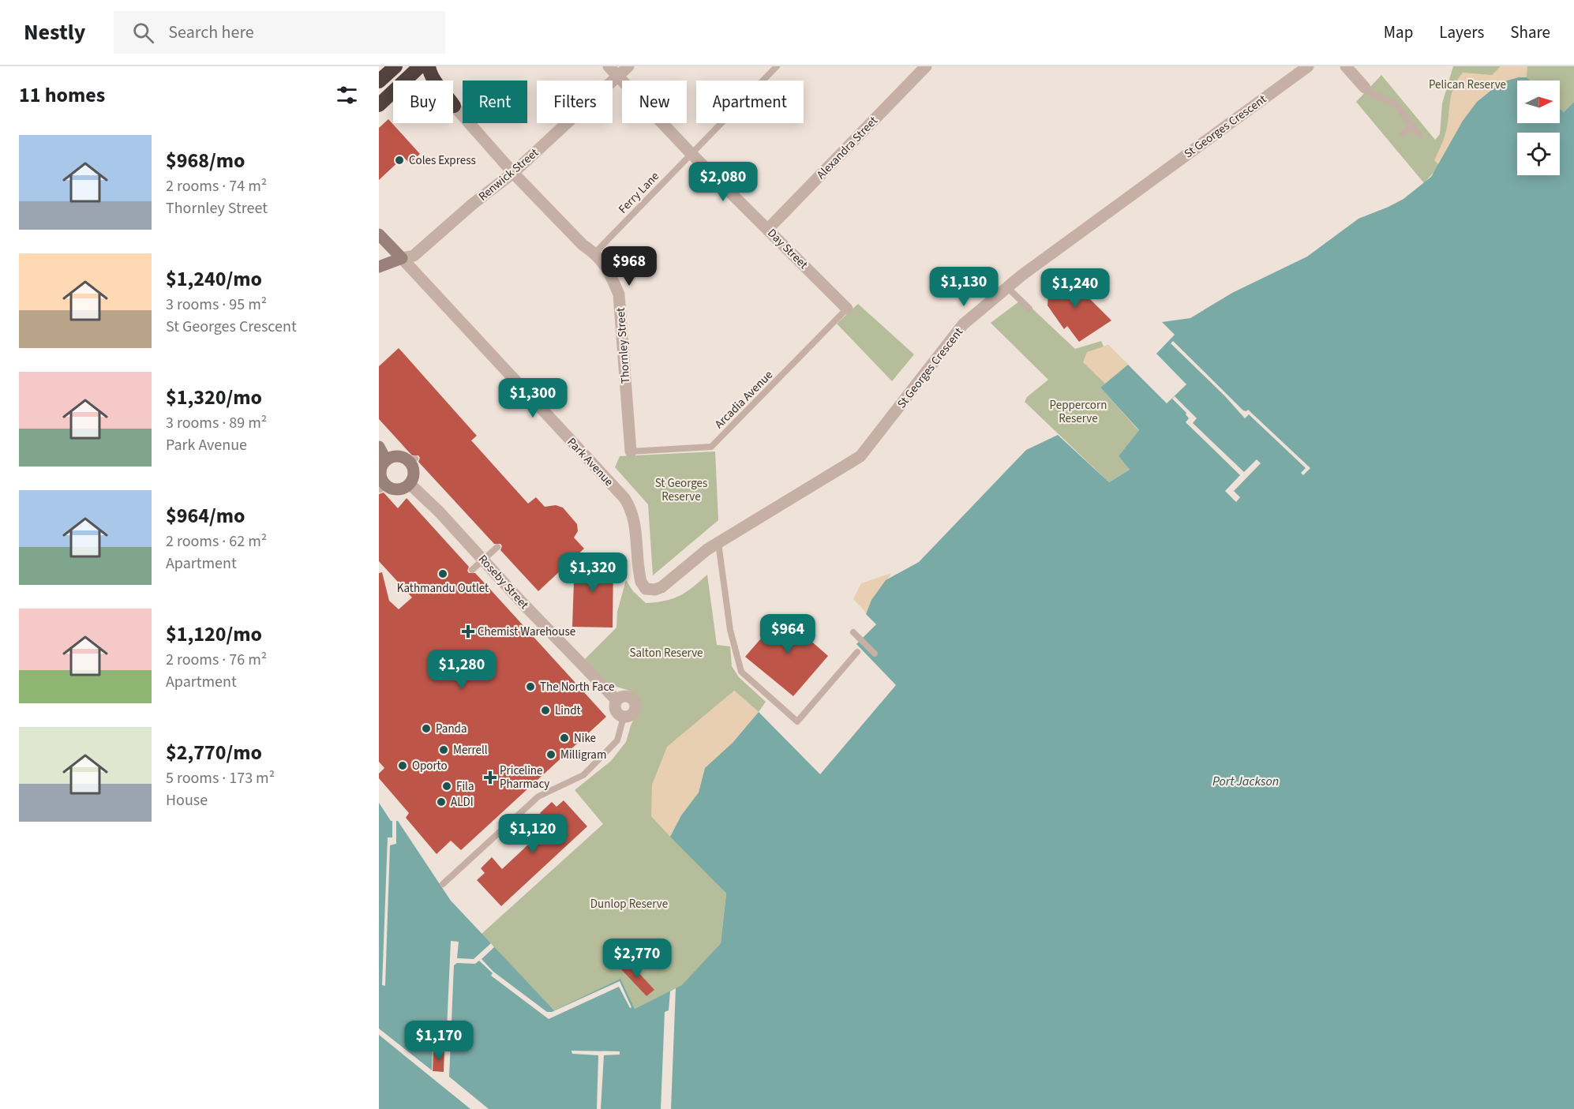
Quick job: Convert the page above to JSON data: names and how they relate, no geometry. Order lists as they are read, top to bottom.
{
  "streets": {
    "street": [
      "St Georges Crescent",
      "Alexandra Street",
      "Renwick Street",
      "Day Street",
      "Thornley Street",
      "Park Avenue",
      "Roseby Street"
    ],
    "lane": ["Ferry Lane", "Arcadia Avenue"]
  },
  "crossings": [
    ["St Georges Crescent", "Park Avenue"],
    ["Alexandra Street", "Day Street"],
    ["Renwick Street", "Day Street"],
    ["Renwick Street", "Thornley Street"],
    ["Renwick Street", "Park Avenue"],
    ["Ferry Lane", "Day Street"],
    ["Ferry Lane", "Thornley Street"],
    ["Day Street", "Arcadia Avenue"],
    ["Thornley Street", "Arcadia Avenue"]
  ],
  "water": ["Port Jackson"],
  "parks": [
    "Pelican Reserve",
    "Peppercorn Reserve",
    "St Georges Reserve",
    "Salton Reserve",
    "Dunlop Reserve"
  ],
  "places": {
    "other": [
      "Coles Express",
      "Kathmandu Outlet",
      "The North Face",
      "Lindt",
      "Panda",
      "Nike",
      "Merrell",
      "Milligram",
      "Oporto",
      "Fila",
      "ALDI"
    ],
    "health": ["Chemist Warehouse", "Priceline Pharmacy"]
  },
  "north": "right",
  "page": {
    "header": "Nestly",
    "search": "Search here",
    "nav": ["Map", "Layers", "Share"],
    "heading": "11 homes",
    "chip": [
      "Buy",
      "Rent",
      "Filters",
      "New",
      "Apartment"
    ],
    "list": [
      {
        "name": "$968/mo",
        "note": "2 rooms · 74 m² · Thornley Street"
      },
      {
        "name": "$1,240/mo",
        "note": "3 rooms · 95 m² · St Georges Crescent"
      },
      {
        "name": "$1,320/mo",
        "note": "3 rooms · 89 m² · Park Avenue"
      },
      {
        "name": "$964/mo",
        "note": "2 rooms · 62 m² · Apartment"
      },
      {
        "name": "$1,120/mo",
        "note": "2 rooms · 76 m² · Apartment"
      },
      {
        "name": "$2,770/mo",
        "note": "5 rooms · 173 m² · House"
      }
    ],
    "price": [
      "$2,080",
      "$968",
      "$1,130",
      "$1,240",
      "$1,300",
      "$1,320",
      "$964",
      "$1,280",
      "$1,120",
      "$2,770",
      "$1,170"
    ]
  }
}
